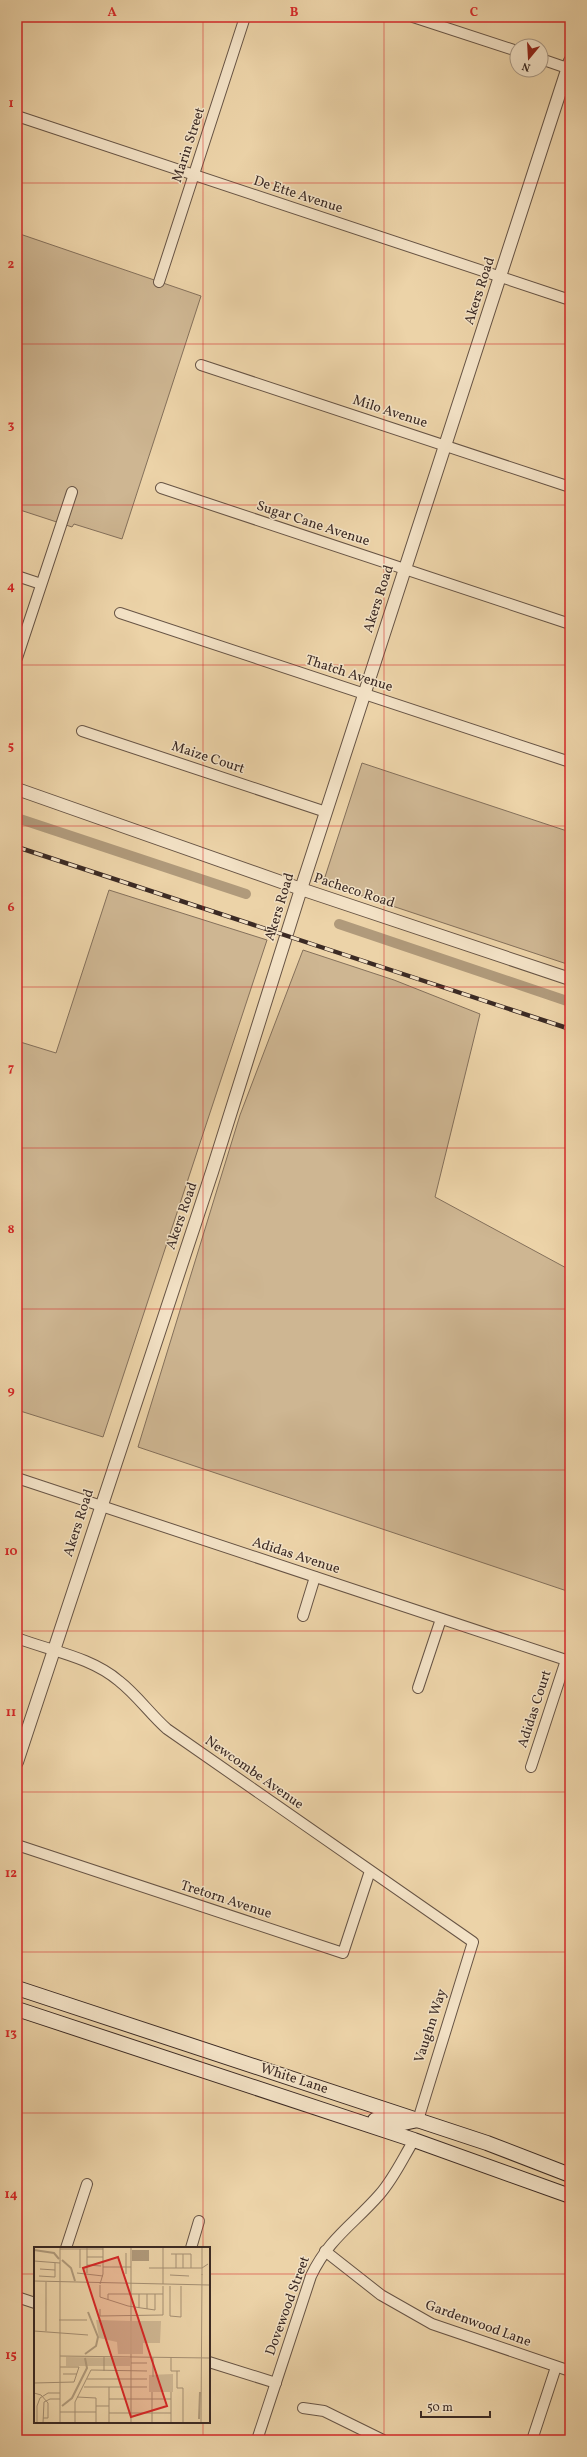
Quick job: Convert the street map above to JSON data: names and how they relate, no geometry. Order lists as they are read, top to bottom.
{
  "streets": {
    "main road": ["White Lane"],
    "street": [
      "Marin Street",
      "De Ette Avenue",
      "Akers Road",
      "Milo Avenue",
      "Sugar Cane Avenue",
      "Thatch Avenue",
      "Maize Court",
      "Pacheco Road",
      "Adidas Avenue",
      "Adidas Court",
      "Newcombe Avenue",
      "Tretorn Avenue",
      "Vaughn Way",
      "Dovewood Street",
      "Gardenwood Lane"
    ]
  },
  "crossings": [
    ["Marin Street", "De Ette Avenue"],
    ["De Ette Avenue", "Akers Road"],
    ["Akers Road", "Milo Avenue"],
    ["Akers Road", "Sugar Cane Avenue"],
    ["Akers Road", "Thatch Avenue"],
    ["Akers Road", "Maize Court"],
    ["Akers Road", "Pacheco Road"],
    ["Akers Road", "Adidas Avenue"],
    ["Akers Road", "Newcombe Avenue"],
    ["Adidas Avenue", "Adidas Court"],
    ["Newcombe Avenue", "Tretorn Avenue"],
    ["Newcombe Avenue", "Vaughn Way"],
    ["Vaughn Way", "White Lane"],
    ["White Lane", "Dovewood Street"],
    ["Dovewood Street", "Gardenwood Lane"]
  ],
  "scale_bar": "50 m",
  "north": "bottom",
  "grid": {
    "columns": ["A", "B", "C"],
    "rows": [
      "1",
      "2",
      "3",
      "4",
      "5",
      "6",
      "7",
      "8",
      "9",
      "10",
      "11",
      "12",
      "13",
      "14",
      "15"
    ]
  }
}
